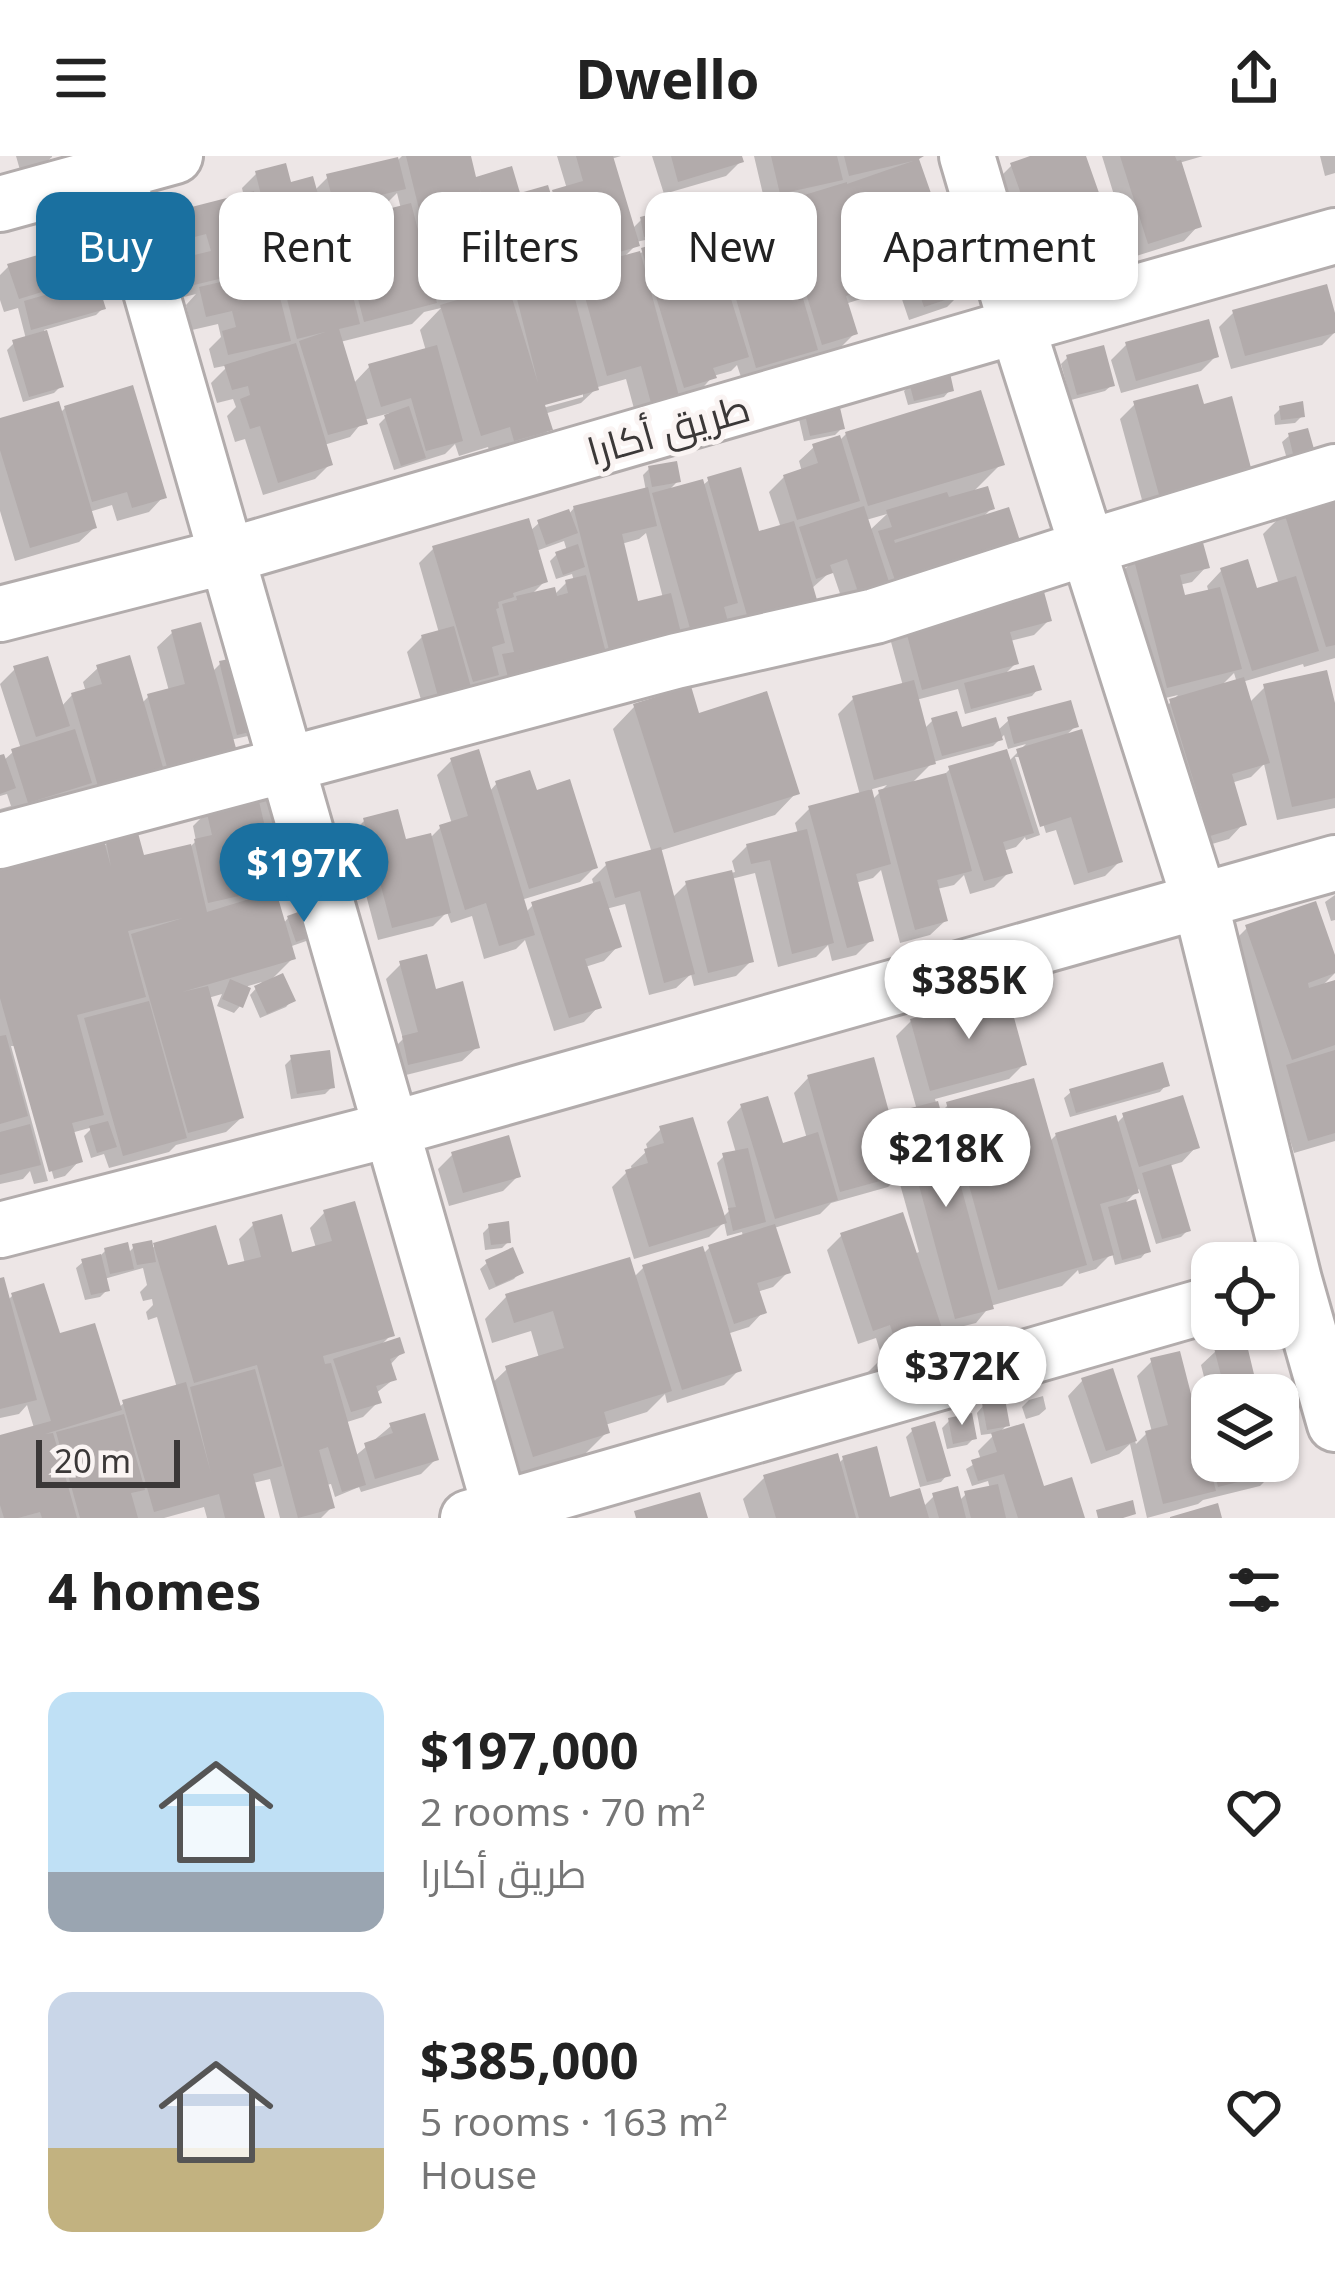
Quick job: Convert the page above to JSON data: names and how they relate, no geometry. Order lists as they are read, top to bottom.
{
  "streets": {
    "street": ["طريق أكارا"]
  },
  "scale_bar": "20 m",
  "page": {
    "header": "Dwello",
    "chip": [
      "Buy",
      "Rent",
      "Filters",
      "New",
      "Apartment"
    ],
    "price": [
      "$197K",
      "$385K",
      "$218K",
      "$372K"
    ],
    "scale": "20 m",
    "heading": "4 homes",
    "list": [
      {
        "name": "$197,000",
        "note": "2 rooms · 70 m² · طريق أكارا"
      },
      {
        "name": "$385,000",
        "note": "5 rooms · 163 m² · House"
      }
    ]
  }
}
